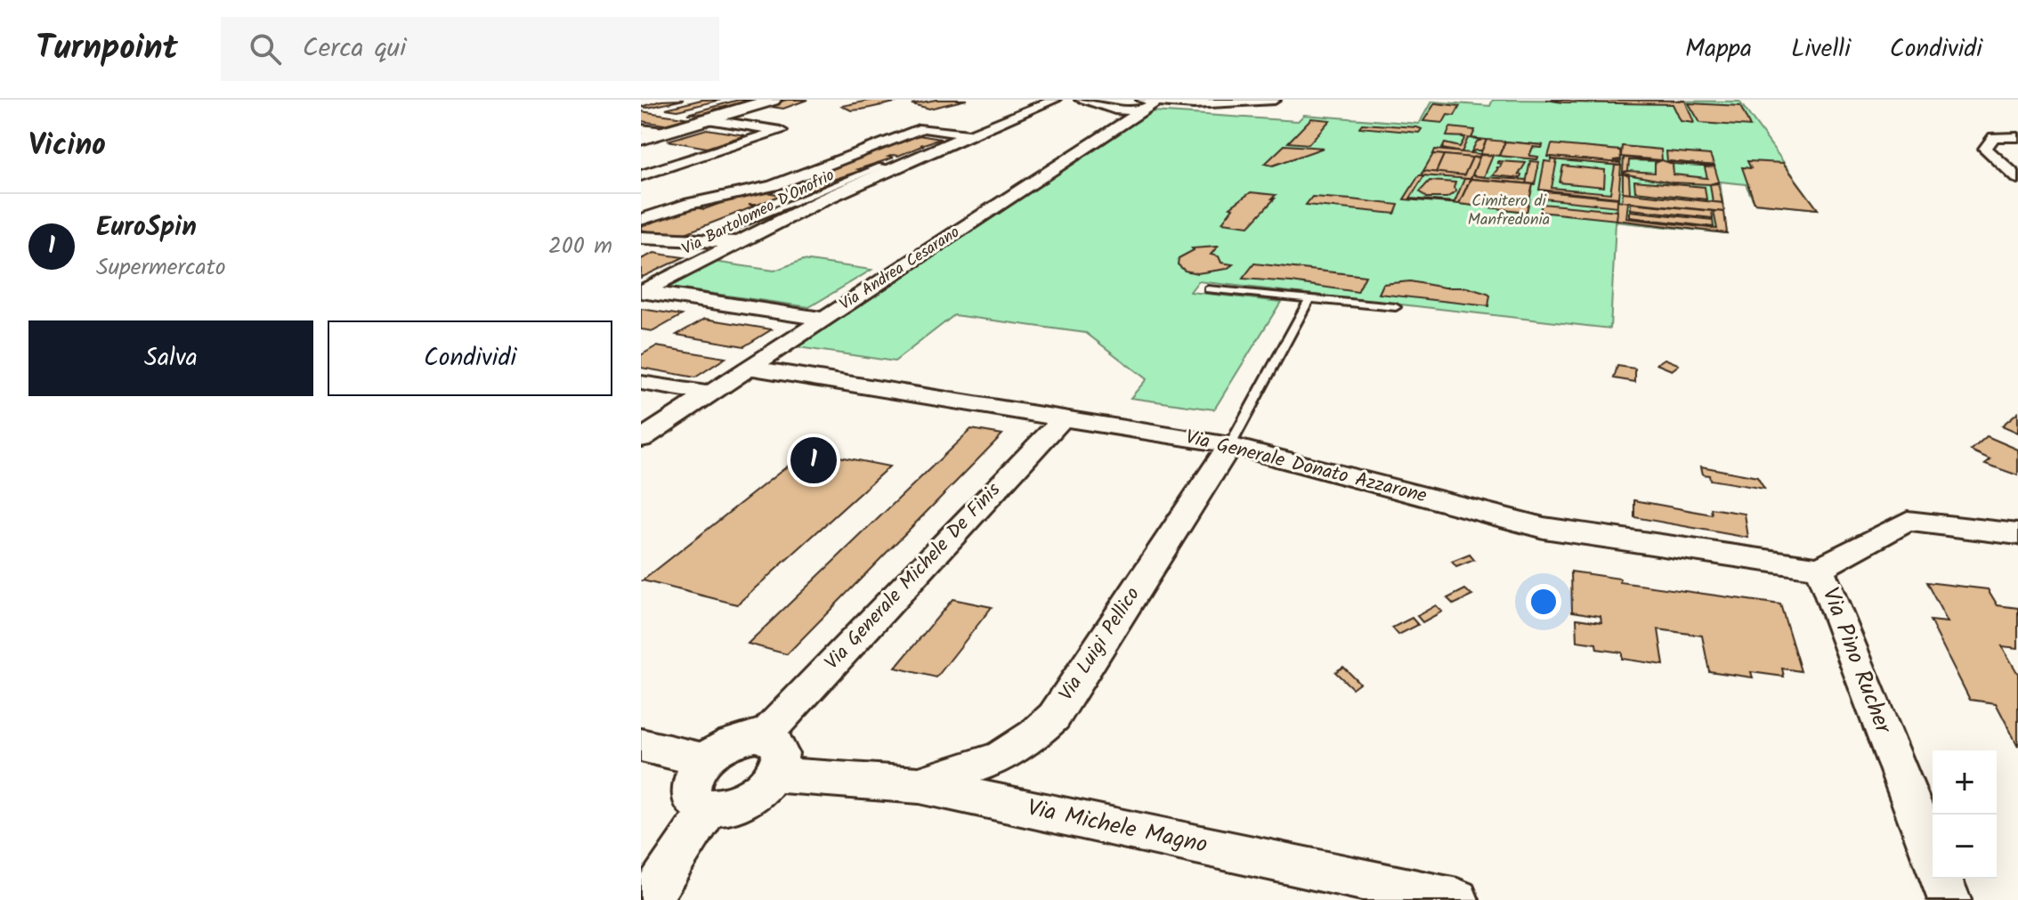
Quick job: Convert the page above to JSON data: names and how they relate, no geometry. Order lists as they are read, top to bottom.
{
  "streets": {
    "street": [
      "Via Bartolomeo D'Onofrio",
      "Via Andrea Cesarano",
      "Via Generale Donato Azzarone",
      "Via Generale Michele De Finis",
      "Via Luigi Pellico",
      "Via Pino Rucher",
      "Via Michele Magno"
    ]
  },
  "crossings": [
    ["Via Andrea Cesarano", "Via Generale Donato Azzarone"],
    ["Via Generale Donato Azzarone", "Via Generale Michele De Finis"],
    ["Via Generale Donato Azzarone", "Via Luigi Pellico"],
    ["Via Generale Donato Azzarone", "Via Pino Rucher"],
    ["Via Generale Michele De Finis", "Via Michele Magno"],
    ["Via Luigi Pellico", "Via Michele Magno"]
  ],
  "parks": ["Cimitero di Manfredonia"],
  "page": {
    "header": "Turnpoint",
    "search": "Cerca qui",
    "nav": ["Mappa", "Livelli", "Condividi"],
    "heading": "Vicino",
    "list": [
      {
        "mark": "1",
        "name": "EuroSpin",
        "note": "Supermercato",
        "value": "200 m"
      }
    ],
    "buttons": ["Salva", "Condividi"],
    "pins": "1",
    "map_buttons": ["+", "−"]
  }
}
